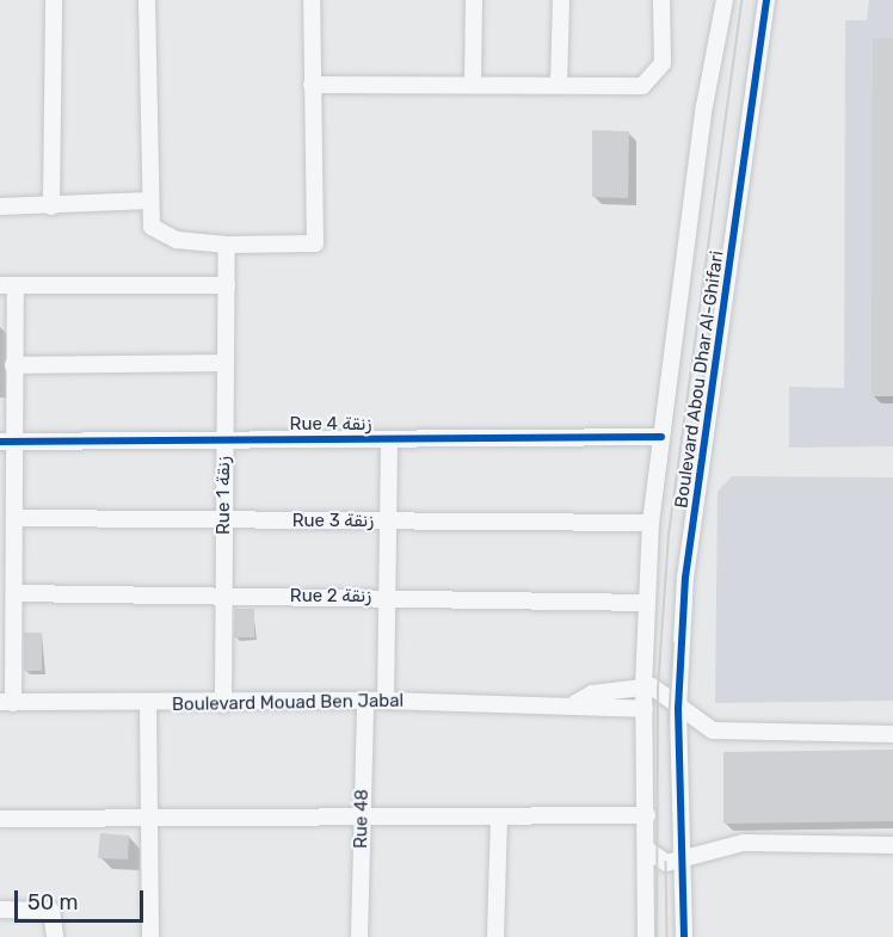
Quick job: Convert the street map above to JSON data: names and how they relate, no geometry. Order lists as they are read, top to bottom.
{
  "streets": {
    "street": [
      "Boulevard Abou Dhar Al-Ghifari",
      "Rue 4 زنقة",
      "Rue 1 زنقة",
      "Rue 3 زنقة",
      "Rue 2 زنقة",
      "Boulevard Mouad Ben Jabal",
      "Rue 48"
    ]
  },
  "crossings": [
    ["Boulevard Abou Dhar Al-Ghifari", "Rue 4 زنقة"],
    ["Boulevard Abou Dhar Al-Ghifari", "Rue 3 زنقة"],
    ["Boulevard Abou Dhar Al-Ghifari", "Rue 2 زنقة"],
    ["Boulevard Abou Dhar Al-Ghifari", "Boulevard Mouad Ben Jabal"],
    ["Rue 4 زنقة", "Rue 1 زنقة"],
    ["Rue 1 زنقة", "Rue 3 زنقة"],
    ["Rue 1 زنقة", "Rue 2 زنقة"],
    ["Rue 1 زنقة", "Boulevard Mouad Ben Jabal"],
    ["Boulevard Mouad Ben Jabal", "Rue 48"]
  ],
  "scale_bar": "50 m"
}
